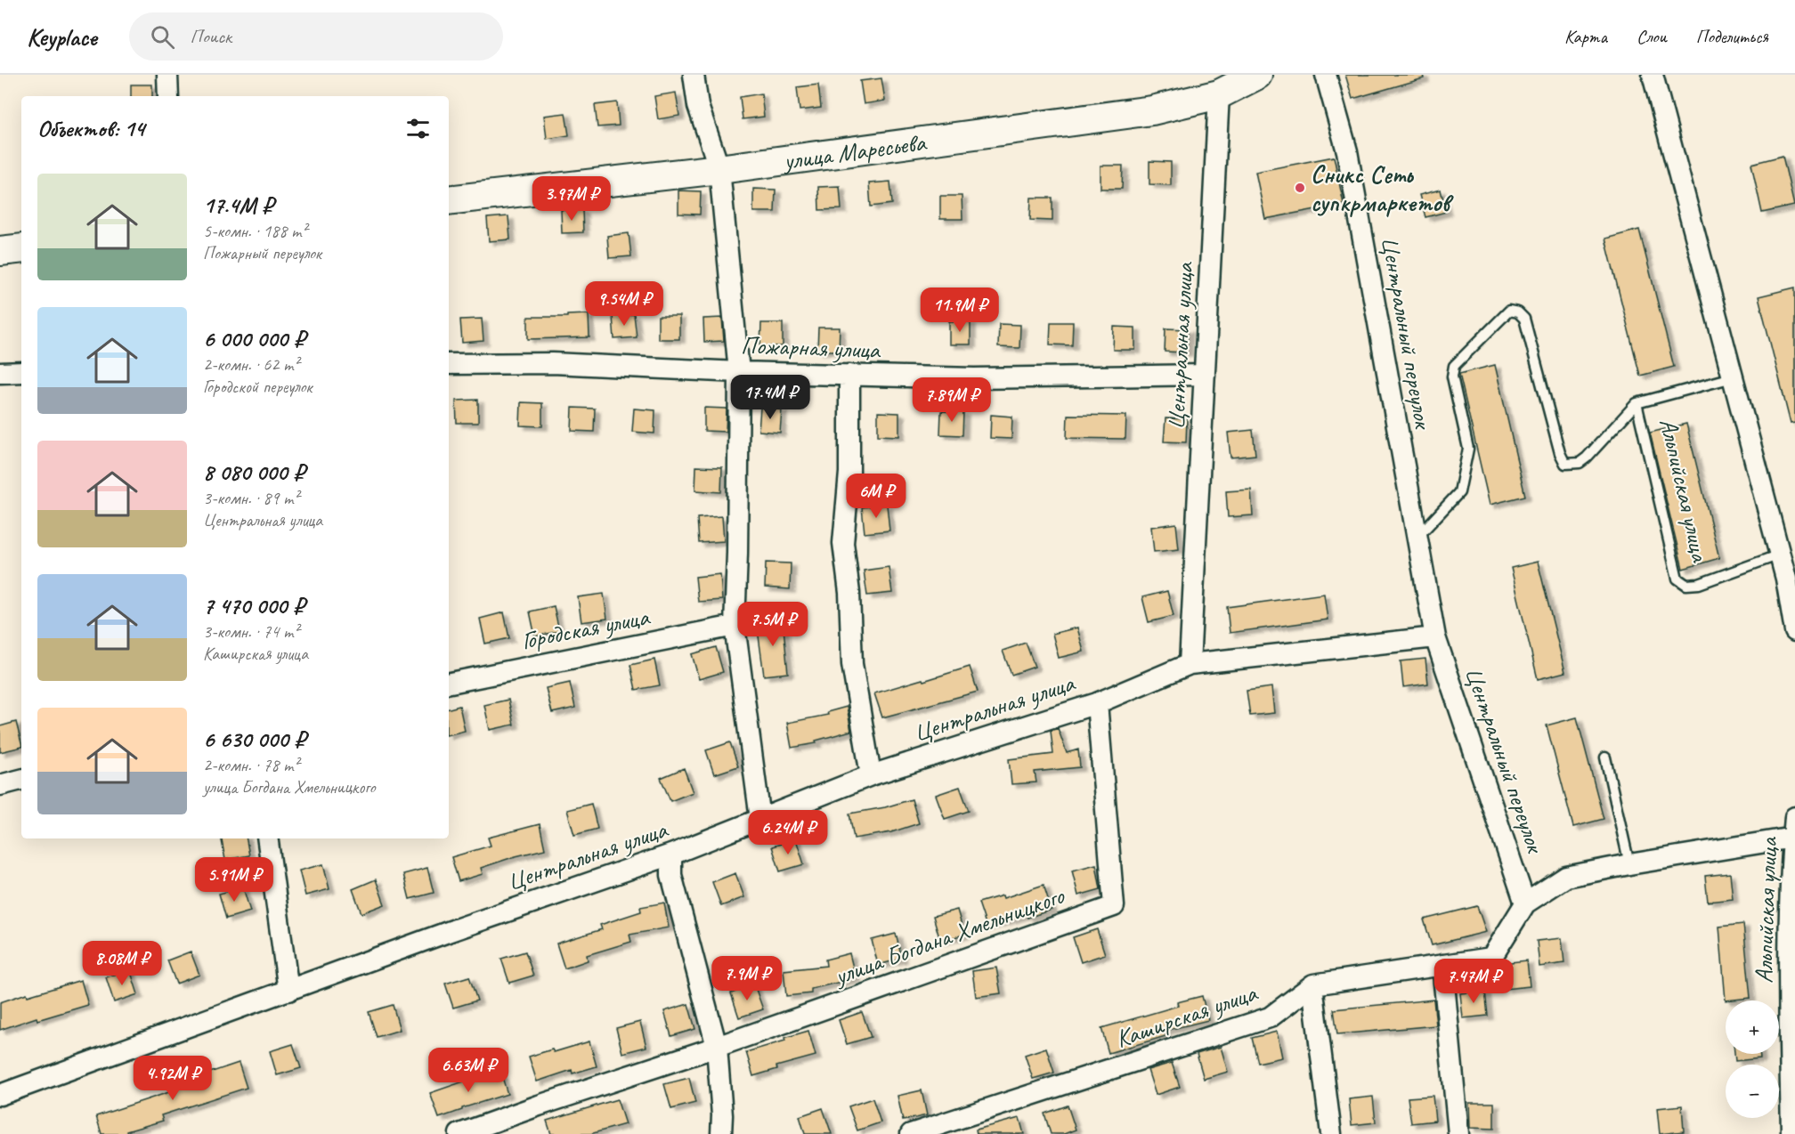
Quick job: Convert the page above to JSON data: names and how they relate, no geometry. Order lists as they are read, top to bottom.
{
  "streets": {
    "street": [
      "улица Маресьева",
      "Центральный переулок",
      "Центральная улица",
      "Пожарная улица",
      "Альпийская улица",
      "Городская улица",
      "улица Богдана Хмельницкого",
      "Каширская улица"
    ]
  },
  "crossings": [
    ["улица Маресьева", "Центральная улица"],
    ["Центральный переулок", "Центральная улица"],
    ["Центральный переулок", "Альпийская улица"],
    ["Центральный переулок", "Каширская улица"],
    ["Центральная улица", "Пожарная улица"],
    ["Центральная улица", "улица Богдана Хмельницкого"],
    ["Альпийская улица", "Каширская улица"]
  ],
  "places": ["Сникс Сеть супкрмаркетов"],
  "page": {
    "header": "Keyplace",
    "search": "Поиск",
    "nav": ["Карта", "Слои", "Поделиться"],
    "heading": "Объектов: 14",
    "list": [
      {
        "name": "17.4M ₽",
        "note": "5-комн. · 188 m² · Пожарный переулок"
      },
      {
        "name": "6 000 000 ₽",
        "note": "2-комн. · 62 m² · Городской переулок"
      },
      {
        "name": "8 080 000 ₽",
        "note": "3-комн. · 89 m² · Центральная улица"
      },
      {
        "name": "7 470 000 ₽",
        "note": "3-комн. · 74 m² · Каширская улица"
      },
      {
        "name": "6 630 000 ₽",
        "note": "2-комн. · 78 m² · улица Богдана Хмельницкого"
      }
    ],
    "price": [
      "3.97M ₽",
      "9.54M ₽",
      "11.9M ₽",
      "17.4M ₽",
      "7.89M ₽",
      "6M ₽",
      "7.5M ₽",
      "6.24M ₽",
      "5.91M ₽",
      "8.08M ₽",
      "7.9M ₽",
      "7.47M ₽",
      "6.63M ₽",
      "4.92M ₽"
    ],
    "map_buttons": ["+", "−"]
  }
}
